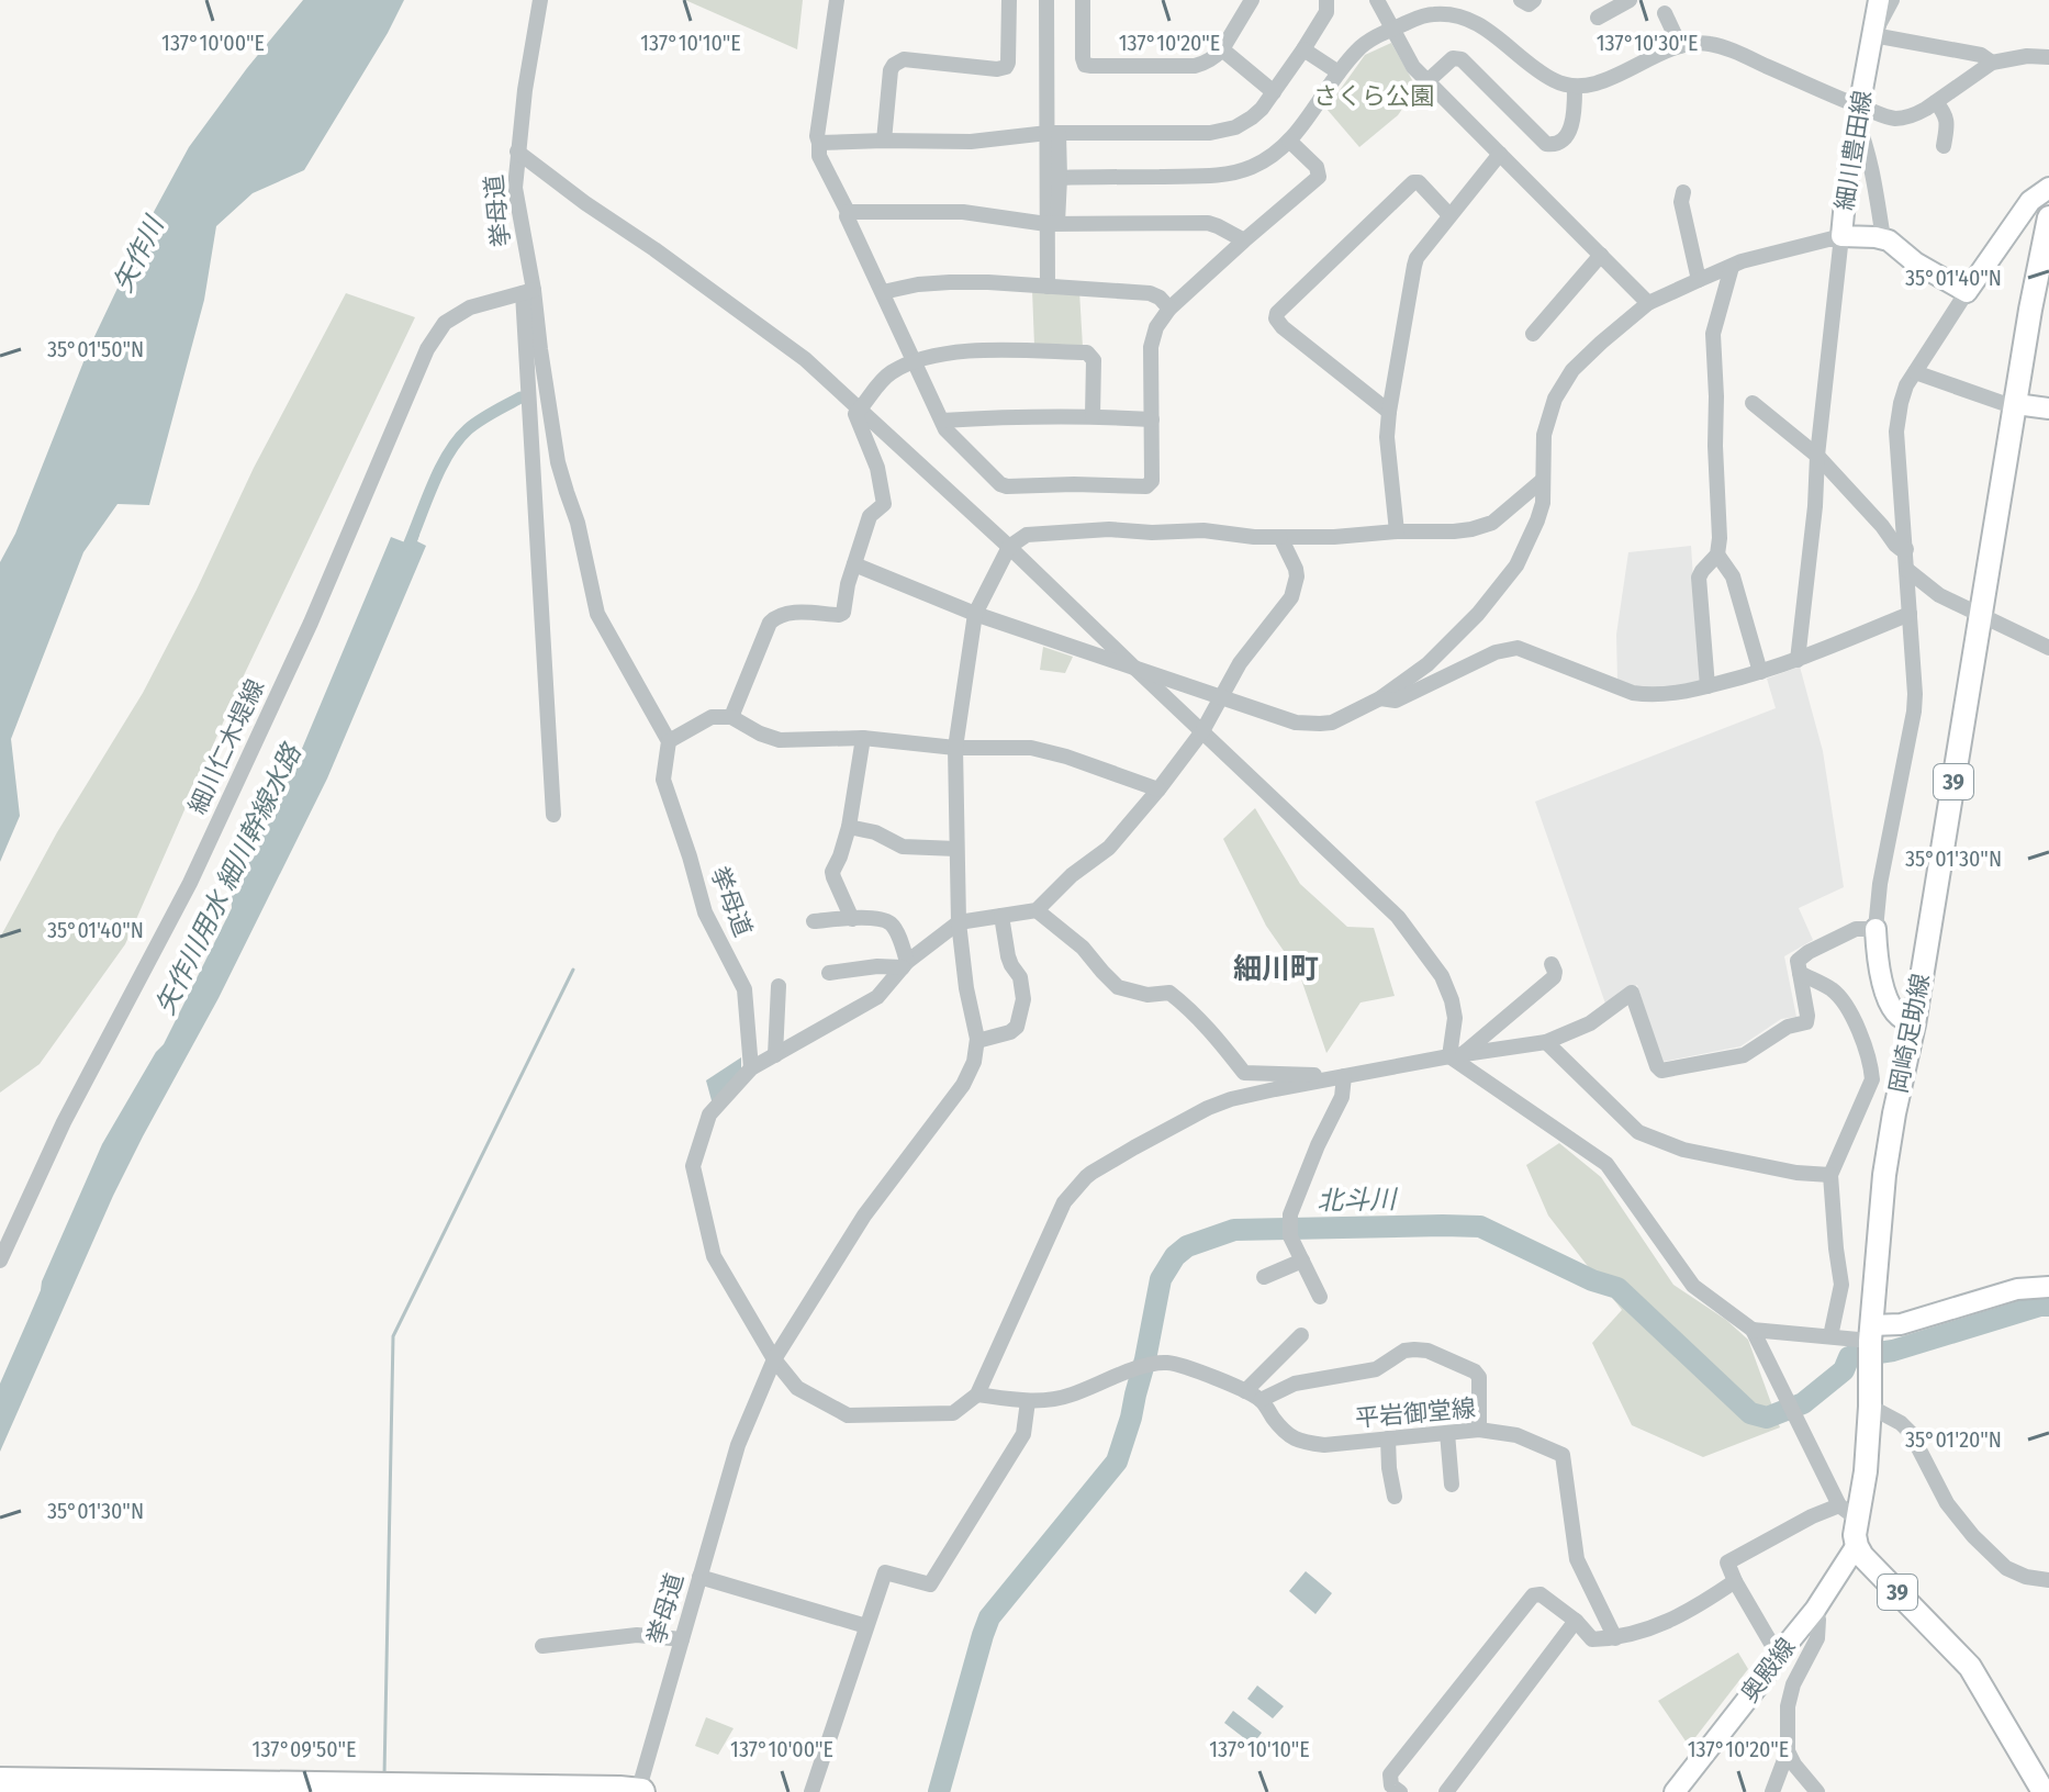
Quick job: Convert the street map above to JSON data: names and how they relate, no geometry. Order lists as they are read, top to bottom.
{
  "streets": {
    "main road": ["39", "岡崎足助線"],
    "street": [
      "細川豊田線",
      "挙母道",
      "細川仁木堤線",
      "平岩御堂線",
      "奥殿線"
    ]
  },
  "crossings": [
    ["挙母道", "細川仁木堤線"],
    ["39", "岡崎足助線"],
    ["39", "奥殿線"],
    ["岡崎足助線", "奥殿線"]
  ],
  "districts": ["細川町"],
  "water": ["矢作川", "矢作川用水 細川幹線水路", "北斗川"],
  "parks": ["さくら公園"],
  "coordinates": [
    "137°10'00\"E",
    "137°10'10\"E",
    "137°10'20\"E",
    "137°10'30\"E",
    "35°01'40\"N",
    "35°01'50\"N",
    "35°01'30\"N",
    "35°01'20\"N",
    "137°09'50\"E"
  ]
}
